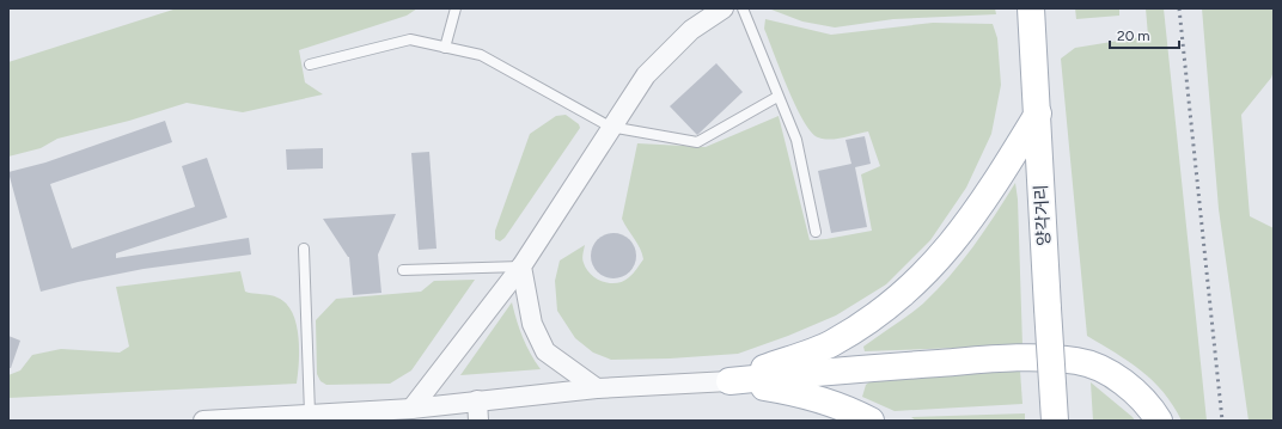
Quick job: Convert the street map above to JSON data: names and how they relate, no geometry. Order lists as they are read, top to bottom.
{
  "streets": {
    "main road": ["양각거리"]
  },
  "scale_bar": "20 m"
}
